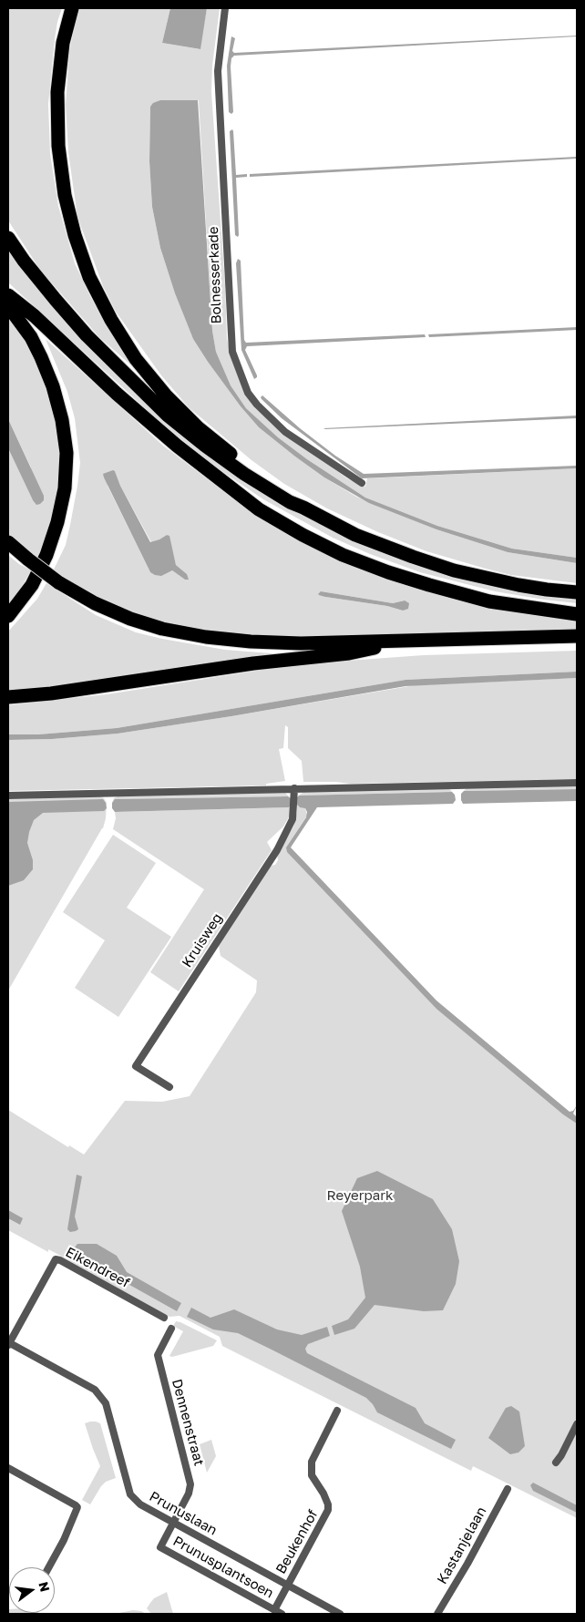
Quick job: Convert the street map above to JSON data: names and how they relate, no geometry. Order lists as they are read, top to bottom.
{
  "streets": {
    "street": [
      "Bolnesserkade",
      "Kruisweg",
      "Eikendreef",
      "Dennenstraat",
      "Prunuslaan",
      "Beukenhof",
      "Kastanjelaan",
      "Prunusplantsoen"
    ]
  },
  "crossings": [
    ["Eikendreef", "Prunuslaan"],
    ["Dennenstraat", "Prunuslaan"],
    ["Dennenstraat", "Prunusplantsoen"],
    ["Prunuslaan", "Beukenhof"],
    ["Prunuslaan", "Prunusplantsoen"],
    ["Beukenhof", "Prunusplantsoen"]
  ],
  "parks": ["Reyerpark"],
  "north": "right"
}
